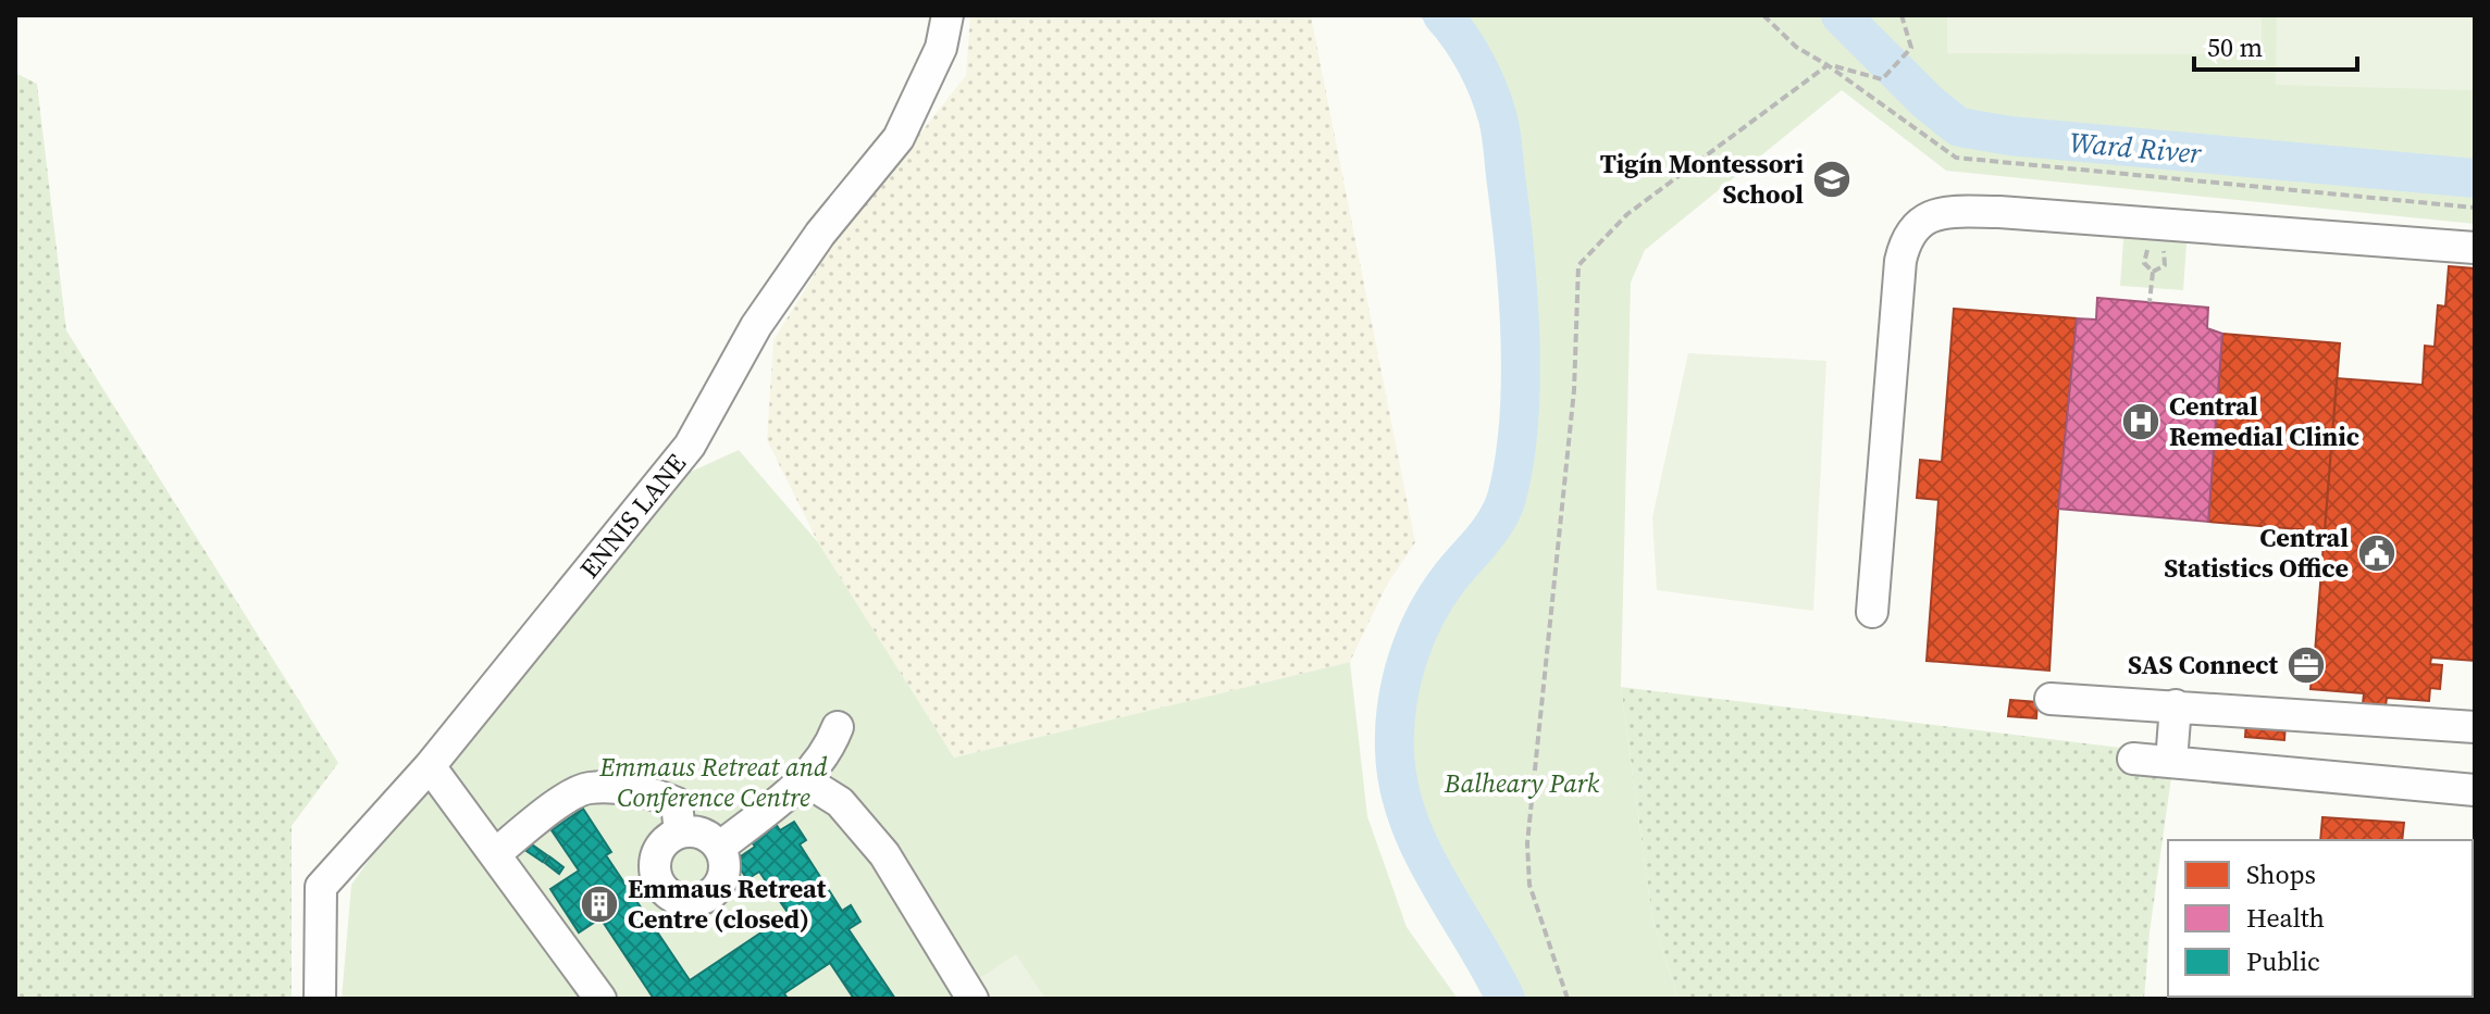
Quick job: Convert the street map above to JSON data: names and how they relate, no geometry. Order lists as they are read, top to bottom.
{
  "streets": {
    "street": ["ENNIS LANE"]
  },
  "water": ["Ward River"],
  "parks": ["Emmaus Retreat and Conference Centre", "Balheary Park"],
  "places": {
    "school or university": ["Tigín Montessori School"],
    "hospital": ["Central Remedial Clinic"],
    "public building": ["Central Statistics Office"],
    "office": ["SAS Connect"],
    "building": ["Emmaus Retreat Centre (closed)"]
  },
  "legend": ["Shops", "Health", "Public"],
  "scale_bar": "50 m"
}
